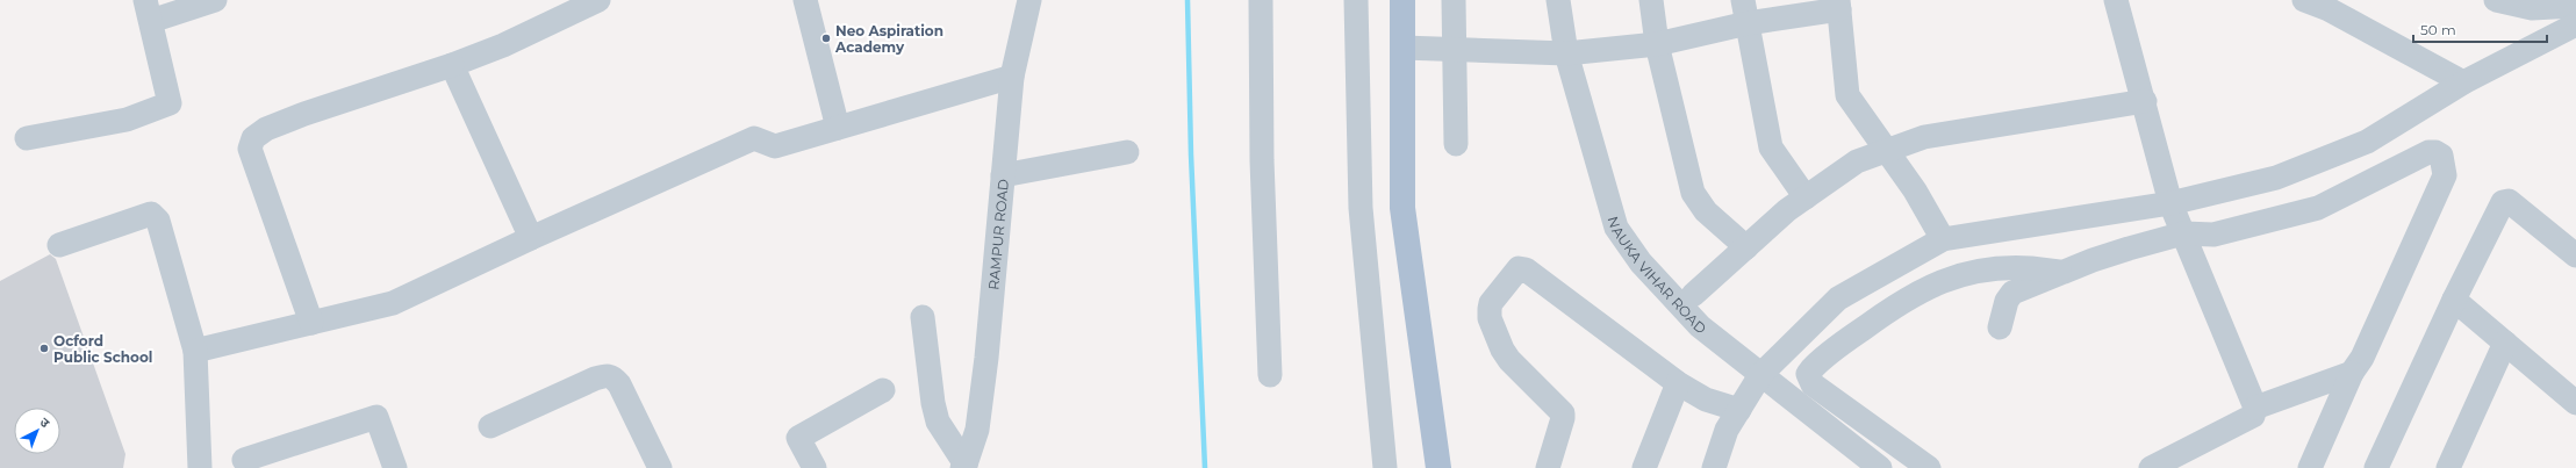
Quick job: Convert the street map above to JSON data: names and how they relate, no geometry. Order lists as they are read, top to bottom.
{
  "streets": {
    "street": ["RAMPUR ROAD", "NAUKA VIHAR ROAD"]
  },
  "places": ["Neo Aspiration Academy", "Ocford Public School"],
  "scale_bar": "50 m",
  "north": "top right"
}
